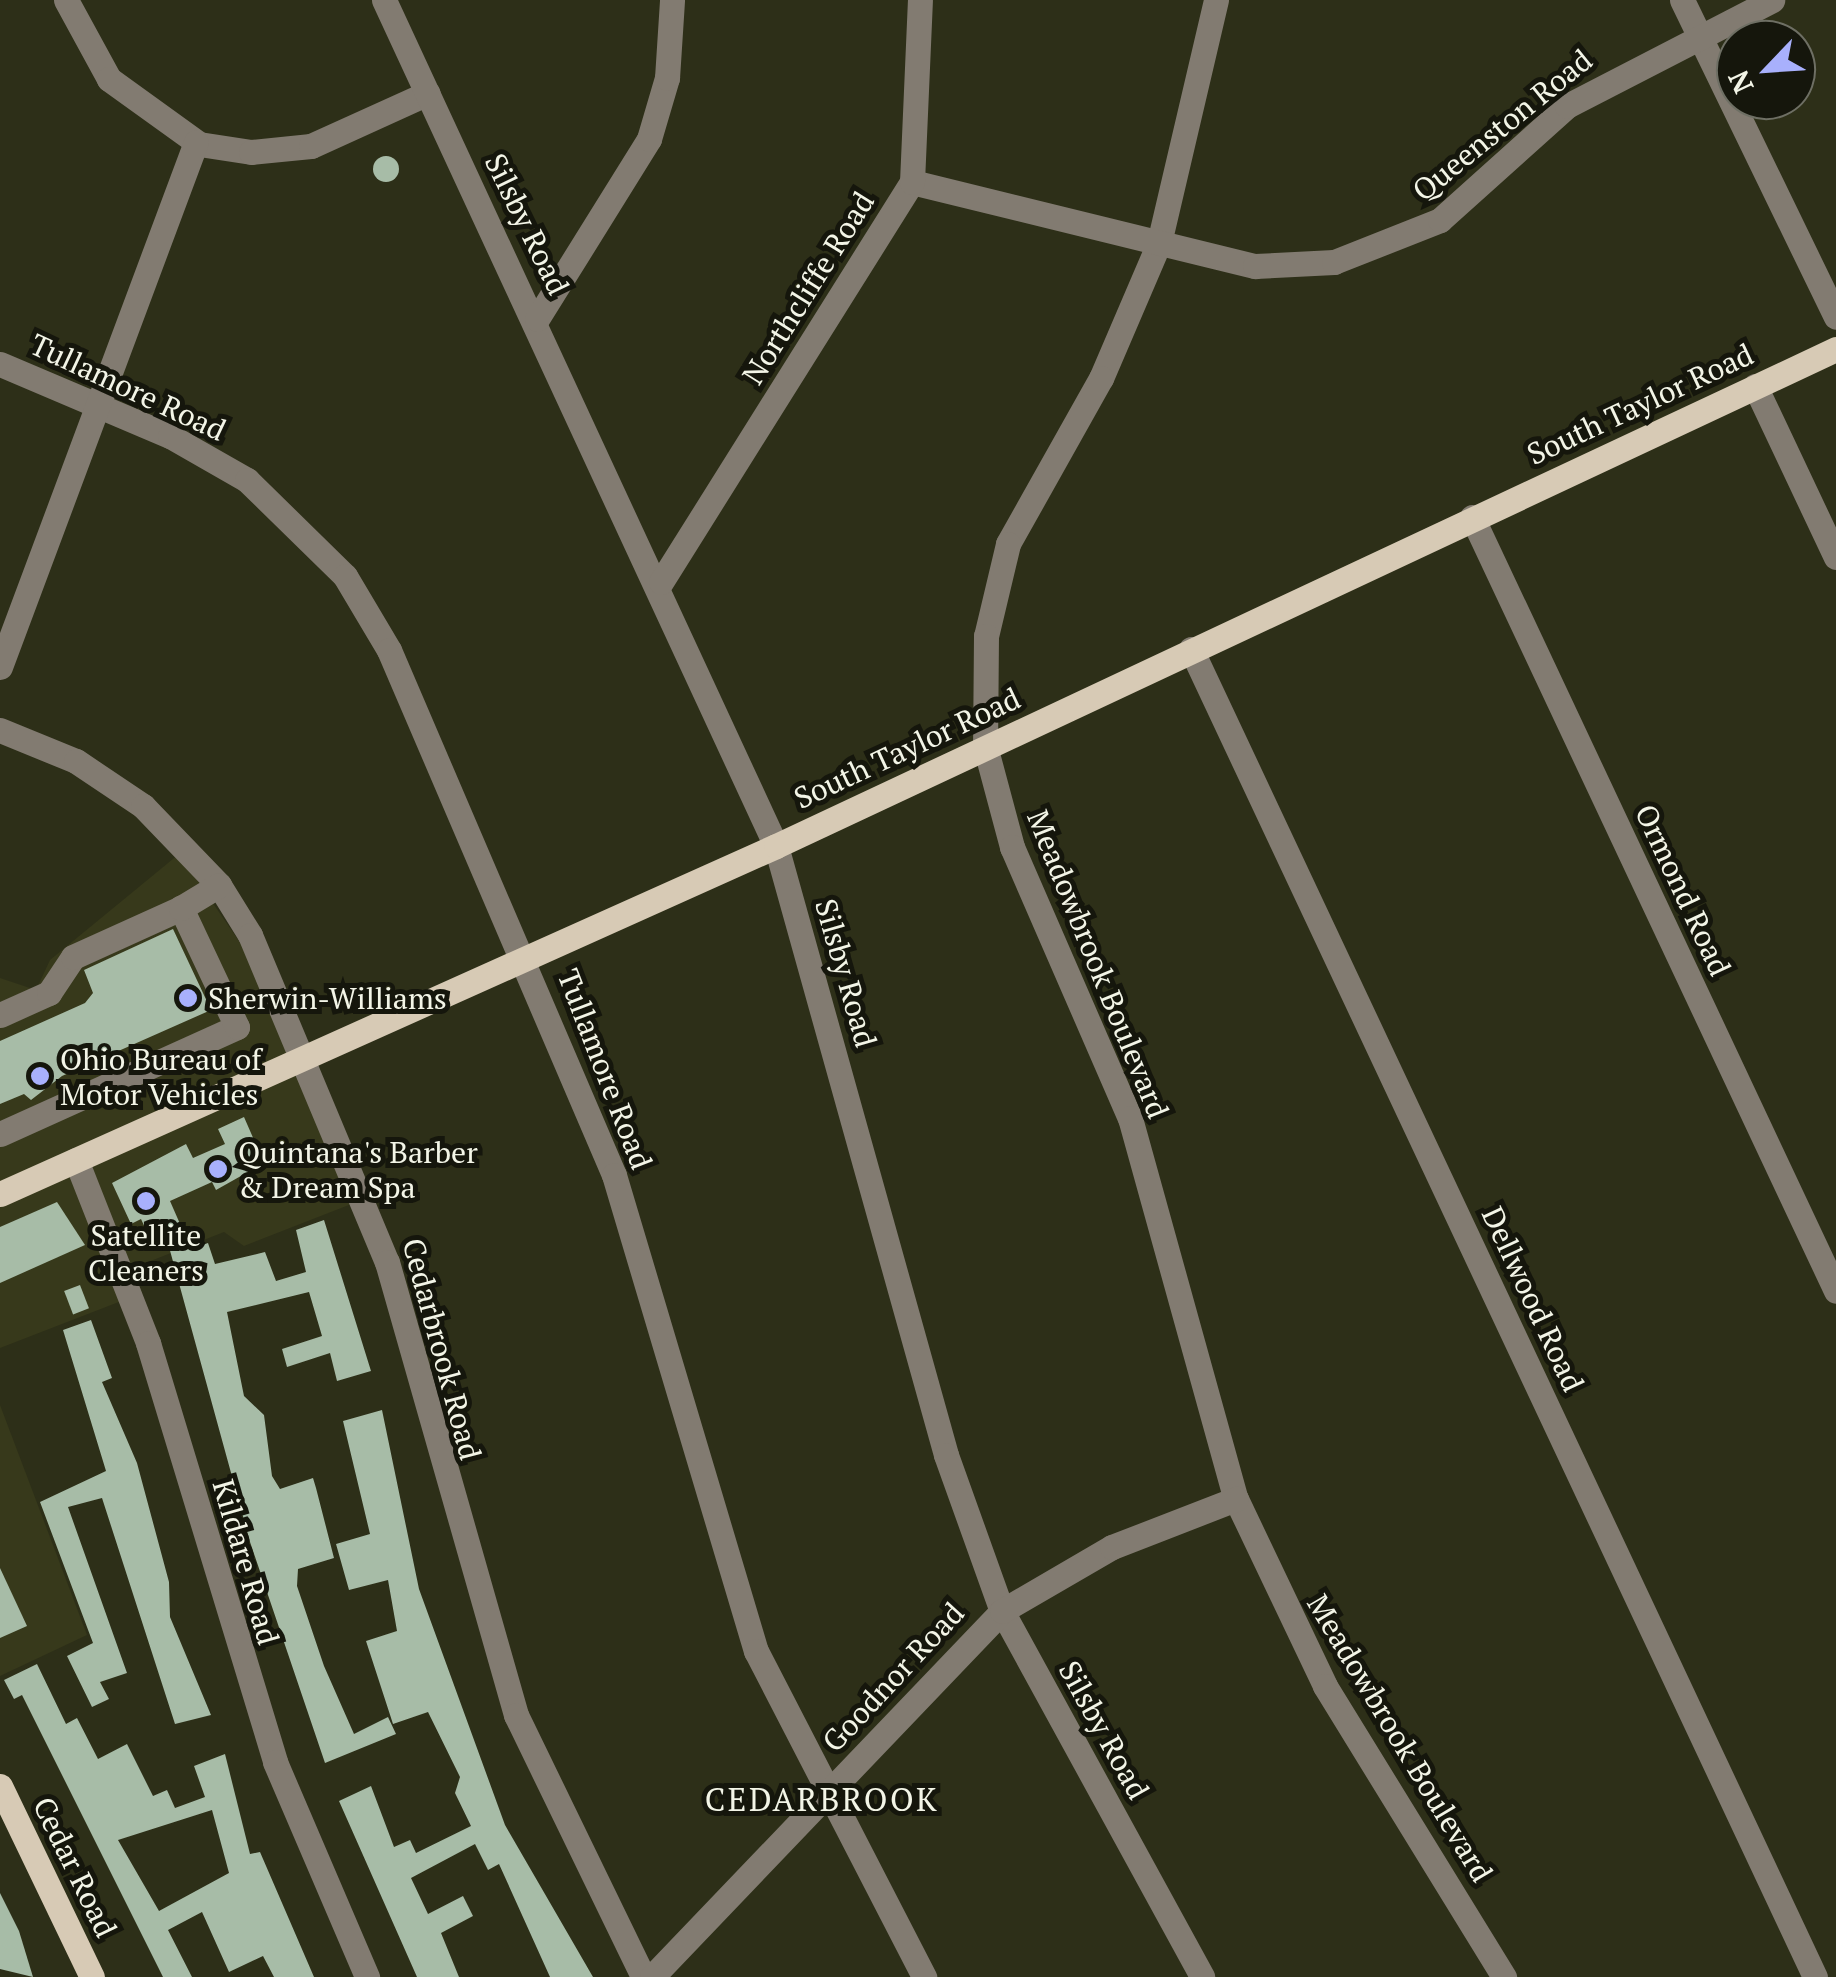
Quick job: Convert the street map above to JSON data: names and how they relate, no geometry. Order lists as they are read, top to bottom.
{
  "streets": {
    "main road": ["South Taylor Road", "Cedar Road"],
    "street": [
      "Queenston Road",
      "Silsby Road",
      "Northcliffe Road",
      "Tullamore Road",
      "Ormond Road",
      "Meadowbrook Boulevard",
      "Dellwood Road",
      "Cedarbrook Road",
      "Kildare Road",
      "Goodnor Road"
    ]
  },
  "crossings": [
    ["Queenston Road", "Northcliffe Road"],
    ["Queenston Road", "Meadowbrook Boulevard"],
    ["Silsby Road", "Northcliffe Road"],
    ["Silsby Road", "South Taylor Road"],
    ["Silsby Road", "Goodnor Road"],
    ["Tullamore Road", "South Taylor Road"],
    ["Tullamore Road", "Goodnor Road"],
    ["South Taylor Road", "Ormond Road"],
    ["South Taylor Road", "Meadowbrook Boulevard"],
    ["South Taylor Road", "Dellwood Road"],
    ["South Taylor Road", "Cedarbrook Road"],
    ["South Taylor Road", "Kildare Road"],
    ["Meadowbrook Boulevard", "Goodnor Road"]
  ],
  "districts": ["CEDARBROOK"],
  "places": [
    "Sherwin-Williams",
    "Ohio Bureau of Motor Vehicles",
    "Quintana's Barber & Dream Spa",
    "Satellite Cleaners"
  ],
  "north": "bottom left"
}
